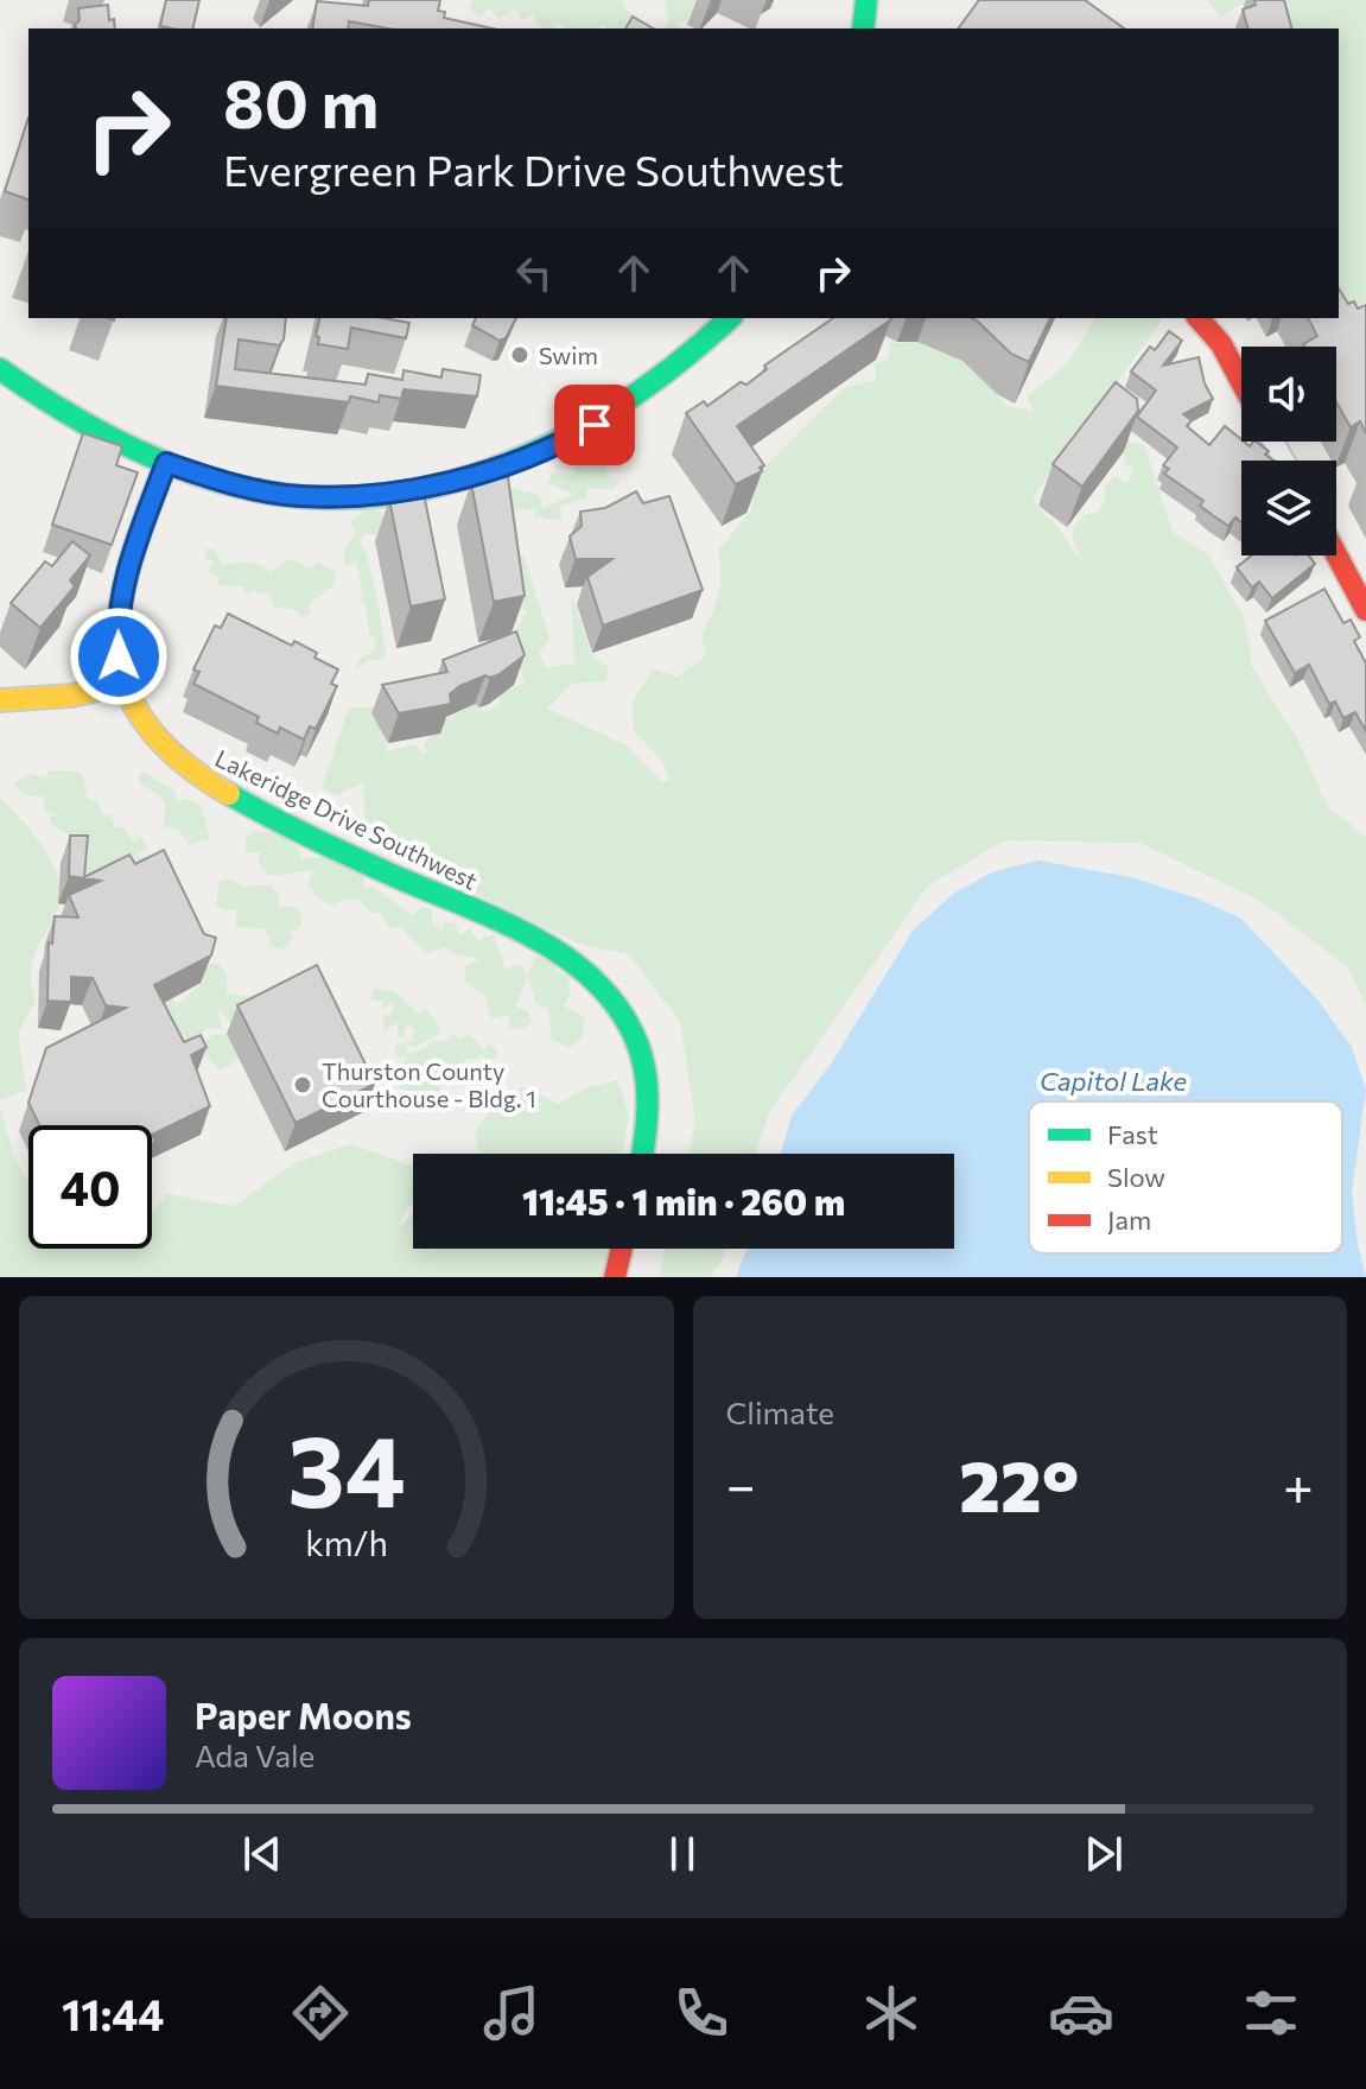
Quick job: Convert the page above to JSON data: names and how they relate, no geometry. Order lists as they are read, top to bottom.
{
  "streets": {
    "street": ["Lakeridge Drive Southwest"]
  },
  "water": ["Capitol Lake"],
  "places": ["Swim", "Thurston County Courthouse - Bldg. 1"],
  "legend": ["Fast", "Slow", "Jam"],
  "page": {
    "turn": ["80 m", "Evergreen Park Drive Southwest"],
    "limit": "40",
    "trip": "11:45 · 1 min · 260 m",
    "tile": "Climate",
    "heat": ["−", "22°", "+"],
    "song": ["Paper Moons", "Ada Vale"],
    "tabs": "11:44",
    "gauge": ["34", "km/h"]
  }
}
